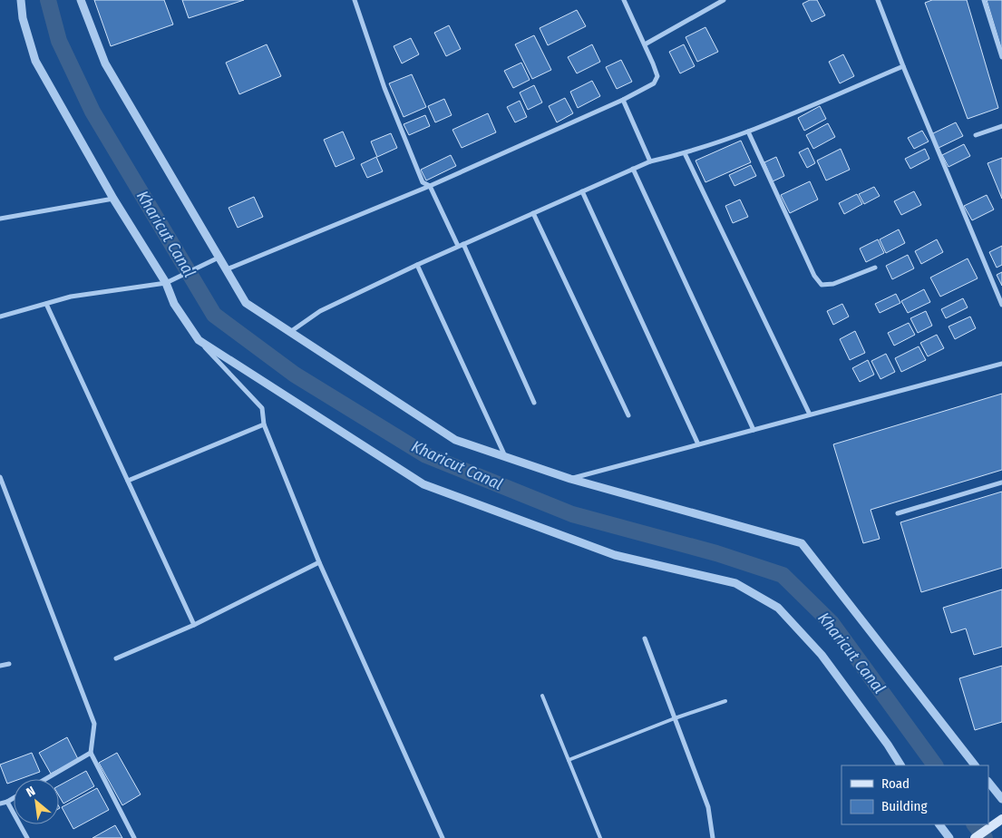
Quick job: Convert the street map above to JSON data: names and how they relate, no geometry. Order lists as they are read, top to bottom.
{
  "water": ["Kharicut Canal"],
  "legend": ["Road", "Building"],
  "north": "top left"
}
